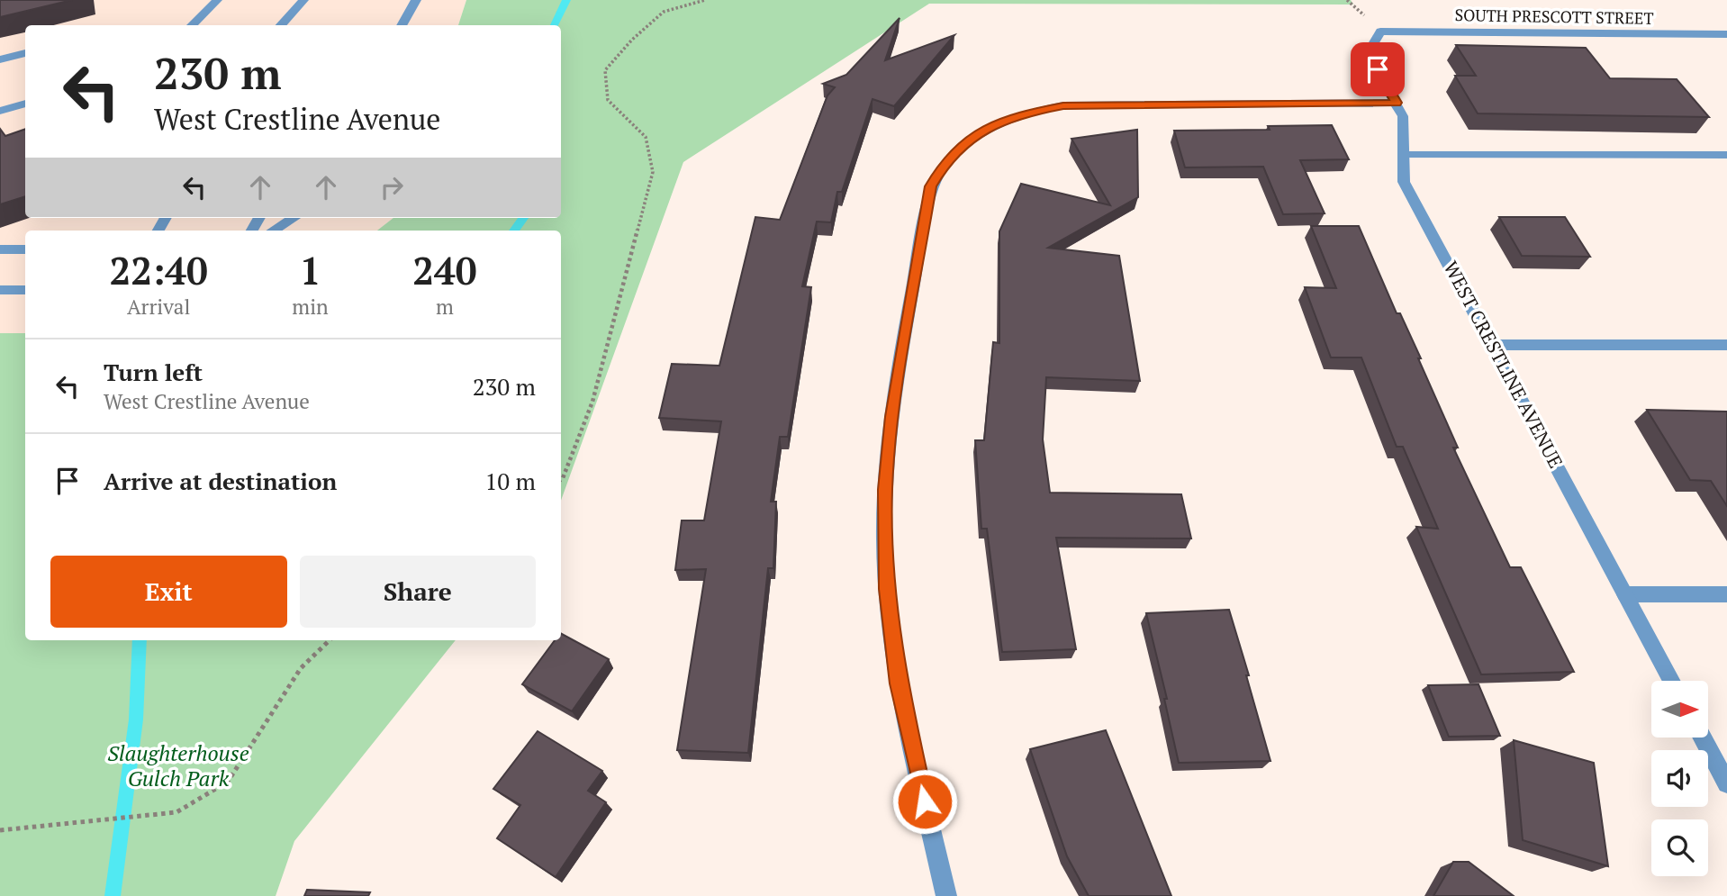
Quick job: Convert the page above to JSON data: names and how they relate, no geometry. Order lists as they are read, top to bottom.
{
  "streets": {
    "street": ["SOUTH PRESCOTT STREET", "WEST CRESTLINE AVENUE"]
  },
  "crossings": [
    ["SOUTH PRESCOTT STREET", "WEST CRESTLINE AVENUE"]
  ],
  "parks": ["Slaughterhouse Gulch Park"],
  "north": "right",
  "page": {
    "turn": ["230 m", "West Crestline Avenue"],
    "eta": [
      "22:40",
      "Arrival",
      "1",
      "min",
      "240",
      "m"
    ],
    "list": [
      {
        "name": "Turn left",
        "note": "West Crestline Avenue",
        "value": "230 m"
      },
      {
        "name": "Arrive at destination",
        "value": "10 m"
      }
    ],
    "buttons": ["Exit", "Share"]
  }
}
